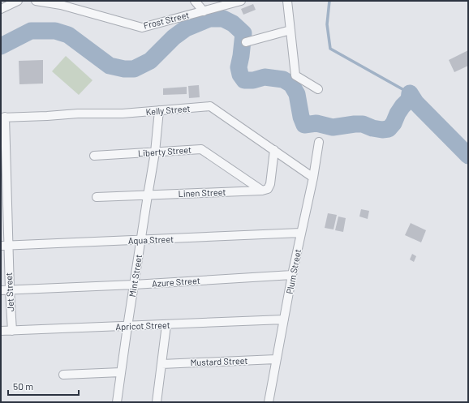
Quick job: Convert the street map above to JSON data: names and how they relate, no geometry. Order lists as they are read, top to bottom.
{
  "streets": {
    "street": [
      "Frost Street",
      "Kelly Street",
      "Liberty Street",
      "Linen Street",
      "Aqua Street",
      "Plum Street",
      "Mint Street",
      "Azure Street",
      "Jet Street",
      "Apricot Street",
      "Mustard Street"
    ]
  },
  "crossings": [
    ["Kelly Street", "Plum Street"],
    ["Kelly Street", "Mint Street"],
    ["Kelly Street", "Jet Street"],
    ["Liberty Street", "Linen Street"],
    ["Liberty Street", "Mint Street"],
    ["Linen Street", "Mint Street"],
    ["Aqua Street", "Plum Street"],
    ["Aqua Street", "Mint Street"],
    ["Aqua Street", "Jet Street"],
    ["Plum Street", "Azure Street"],
    ["Plum Street", "Apricot Street"],
    ["Plum Street", "Mustard Street"],
    ["Mint Street", "Azure Street"],
    ["Mint Street", "Apricot Street"],
    ["Azure Street", "Jet Street"],
    ["Jet Street", "Apricot Street"]
  ],
  "scale_bar": "50 m"
}
